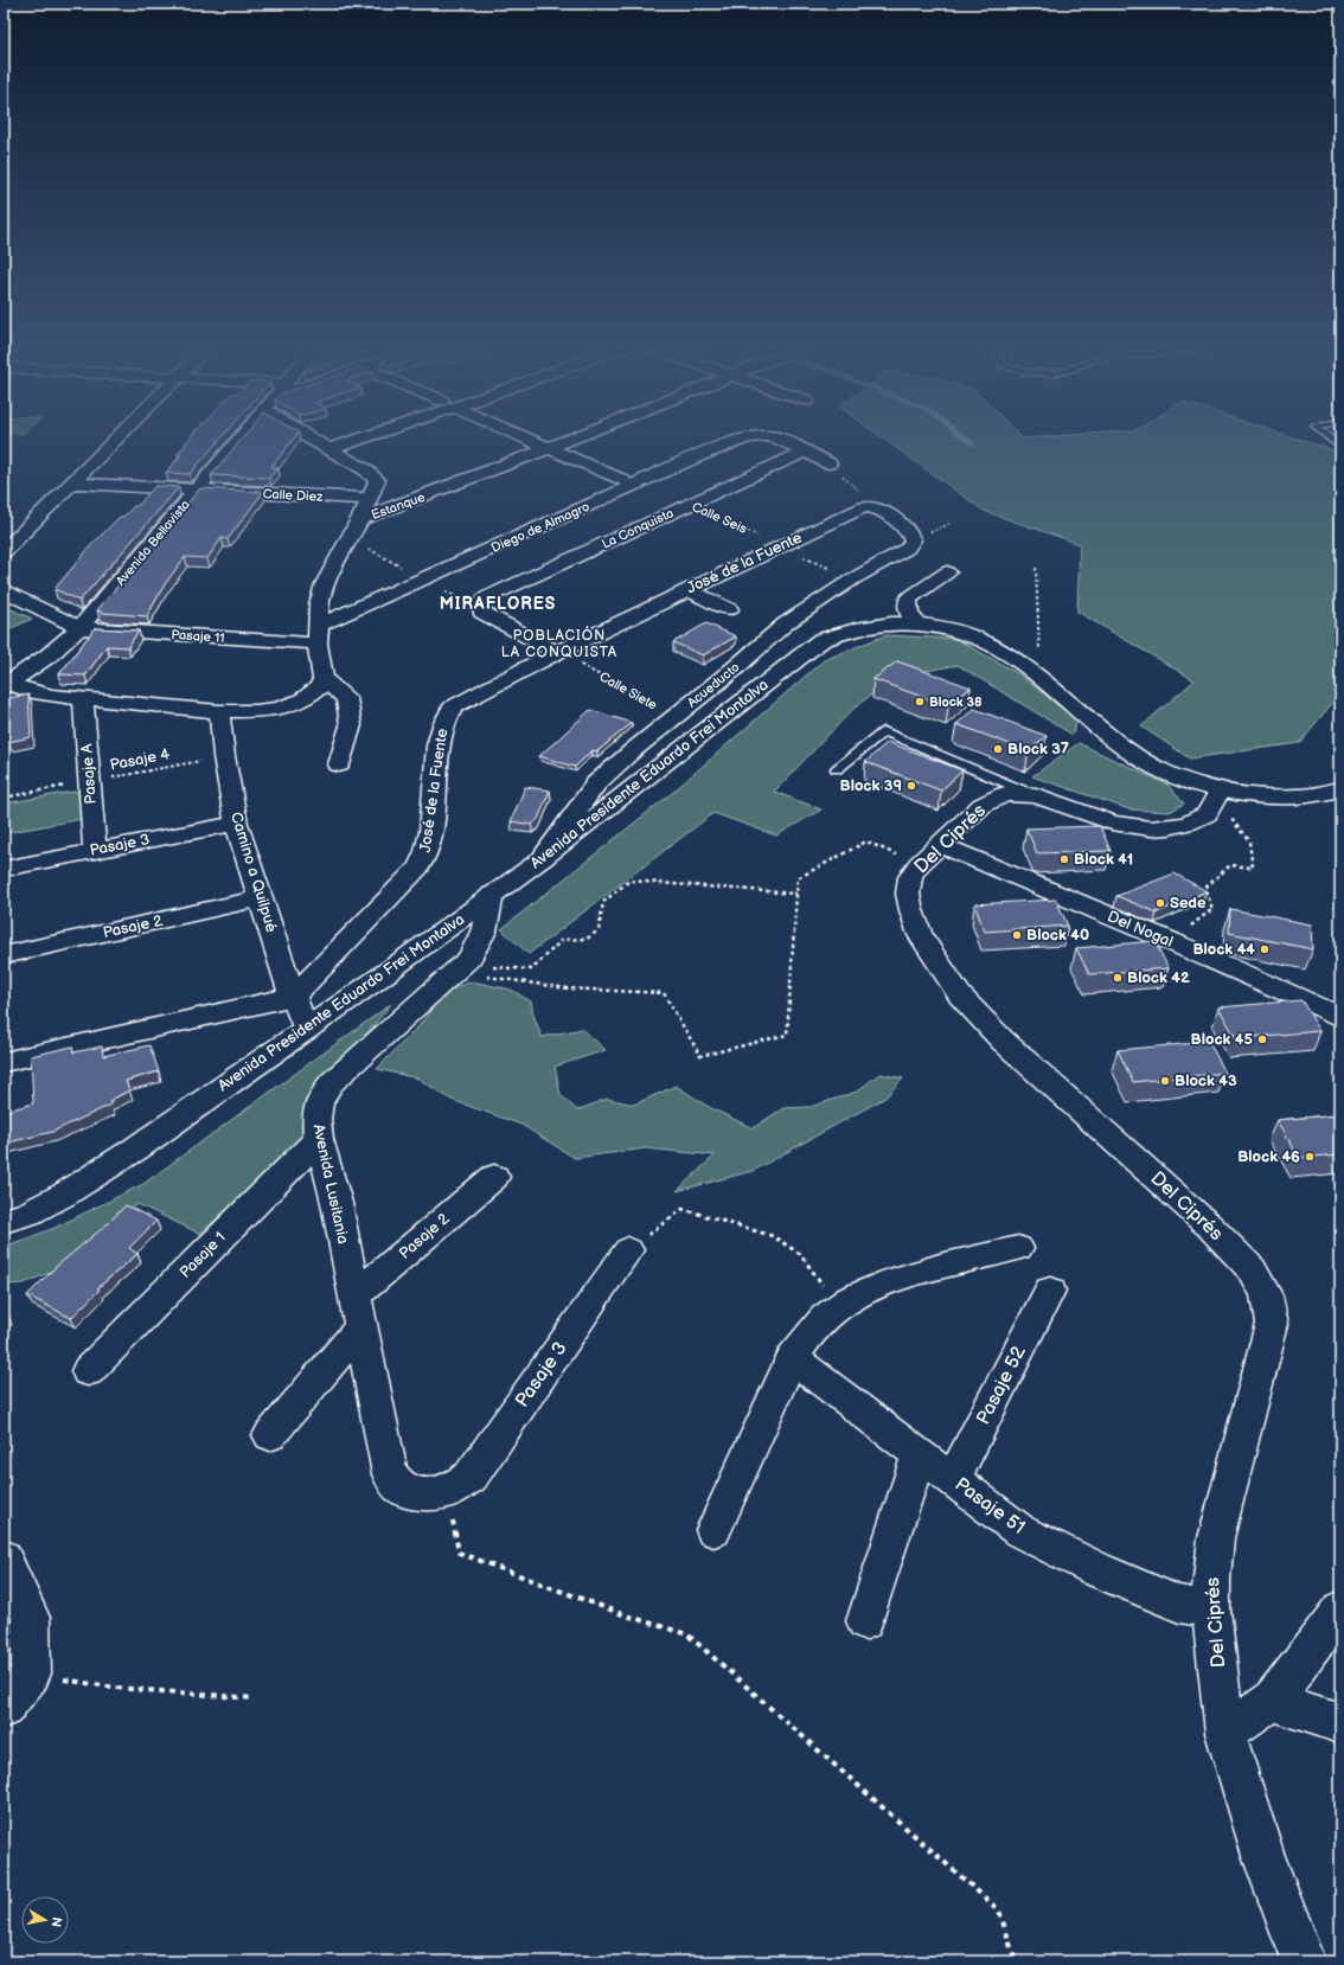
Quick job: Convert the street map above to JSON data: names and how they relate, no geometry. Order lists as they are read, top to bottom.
{
  "streets": {
    "street": [
      "Calle Diez",
      "Estanque",
      "Diego de Almagro",
      "La Conquista",
      "Avenida Bellavista",
      "José de la Fuente",
      "Pasaje 11",
      "Acueducto",
      "Pasaje A",
      "Avenida Presidente Eduardo Frei Montalva",
      "Del Ciprés",
      "Pasaje 3",
      "Camino a Quilpué",
      "Pasaje 2",
      "Del Nogal",
      "Avenida Lusitania",
      "Pasaje 1",
      "Pasaje 52",
      "Pasaje 51"
    ],
    "path": ["Calle Seis", "Calle Siete", "Pasaje 4"]
  },
  "crossings": [
    ["Calle Diez", "Avenida Bellavista"],
    ["Calle Seis", "La Conquista"],
    ["Calle Seis", "José de la Fuente"],
    ["Calle Seis", "Acueducto"],
    ["Diego de Almagro", "La Conquista"],
    ["Diego de Almagro", "Pasaje 11"],
    ["La Conquista", "José de la Fuente"],
    ["La Conquista", "Calle Siete"],
    ["Avenida Bellavista", "Pasaje 11"],
    ["José de la Fuente", "Acueducto"],
    ["José de la Fuente", "Calle Siete"],
    ["José de la Fuente", "Camino a Quilpué"],
    ["Acueducto", "Calle Siete"],
    ["Acueducto", "Avenida Presidente Eduardo Frei Montalva"],
    ["Pasaje 4", "Pasaje A"],
    ["Pasaje 4", "Camino a Quilpué"],
    ["Pasaje A", "Pasaje 3"],
    ["Avenida Presidente Eduardo Frei Montalva", "Del Ciprés"],
    ["Avenida Presidente Eduardo Frei Montalva", "Camino a Quilpué"],
    ["Avenida Presidente Eduardo Frei Montalva", "Avenida Lusitania"],
    ["Del Ciprés", "Del Nogal"],
    ["Del Ciprés", "Pasaje 51"],
    ["Pasaje 3", "Camino a Quilpué"],
    ["Pasaje 3", "Avenida Lusitania"],
    ["Camino a Quilpué", "Pasaje 2"],
    ["Pasaje 2", "Avenida Lusitania"],
    ["Avenida Lusitania", "Pasaje 1"],
    ["Pasaje 52", "Pasaje 51"]
  ],
  "districts": ["MIRAFLORES", "POBLACIÓN LA CONQUISTA"],
  "places": [
    "Block 38",
    "Block 37",
    "Block 39",
    "Block 41",
    "Sede",
    "Block 40",
    "Block 44",
    "Block 42",
    "Block 45",
    "Block 43",
    "Block 46"
  ],
  "north": "right"
}
